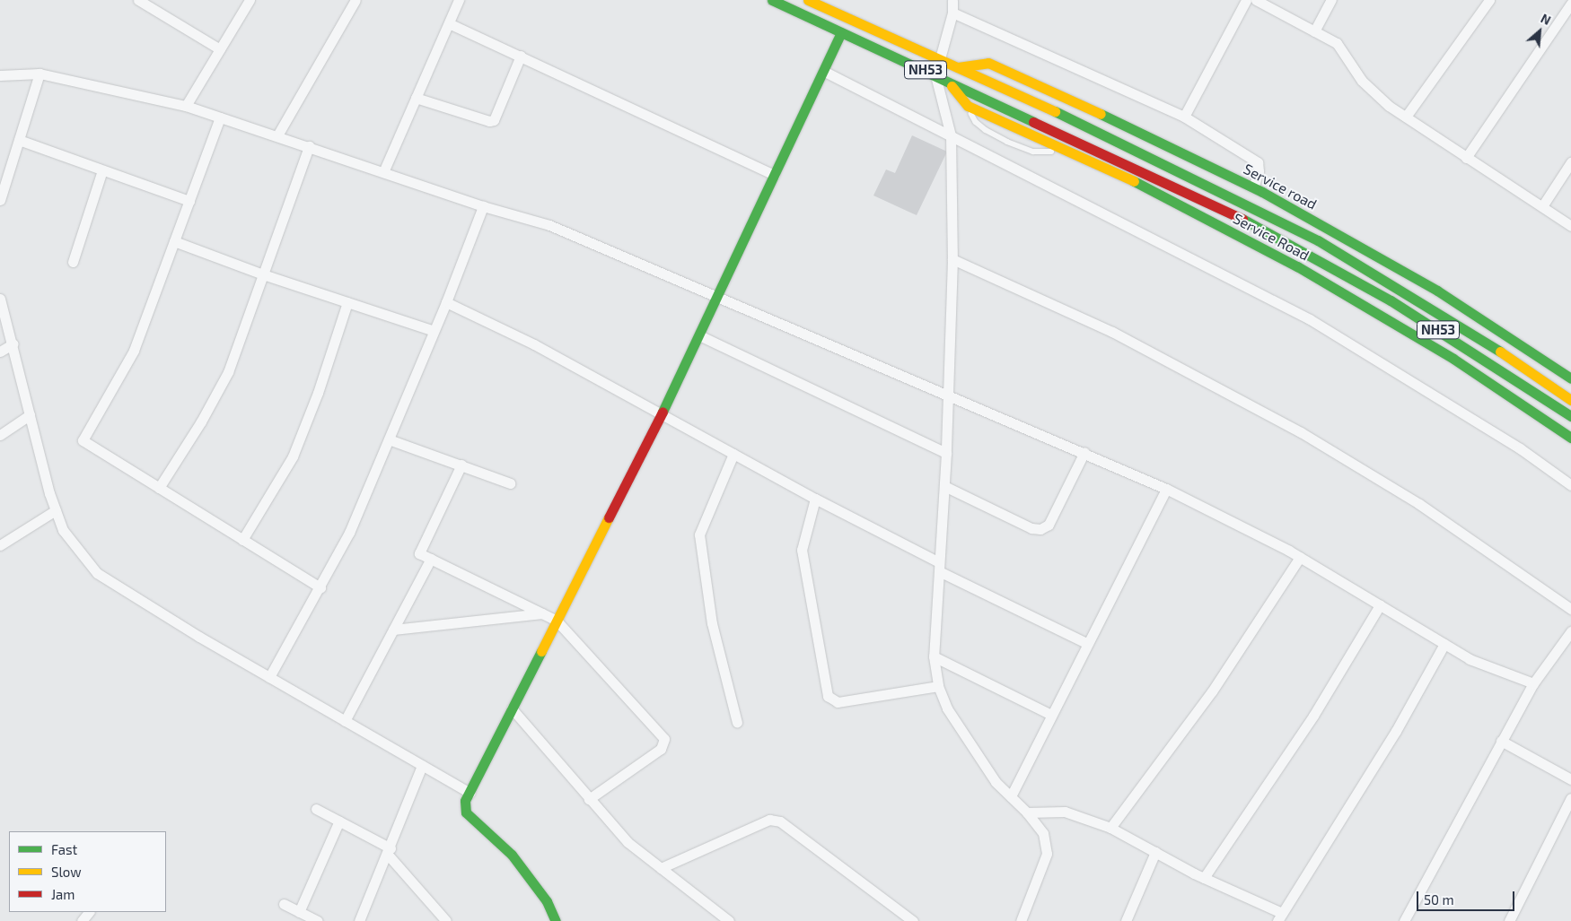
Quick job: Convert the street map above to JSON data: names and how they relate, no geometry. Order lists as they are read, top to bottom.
{
  "streets": {
    "main road": ["NH53", "Service road", "Service Road"]
  },
  "crossings": [
    ["NH53", "Service road"],
    ["NH53", "Service Road"]
  ],
  "legend": ["Fast", "Slow", "Jam"],
  "scale_bar": "50 m",
  "north": "top right"
}
